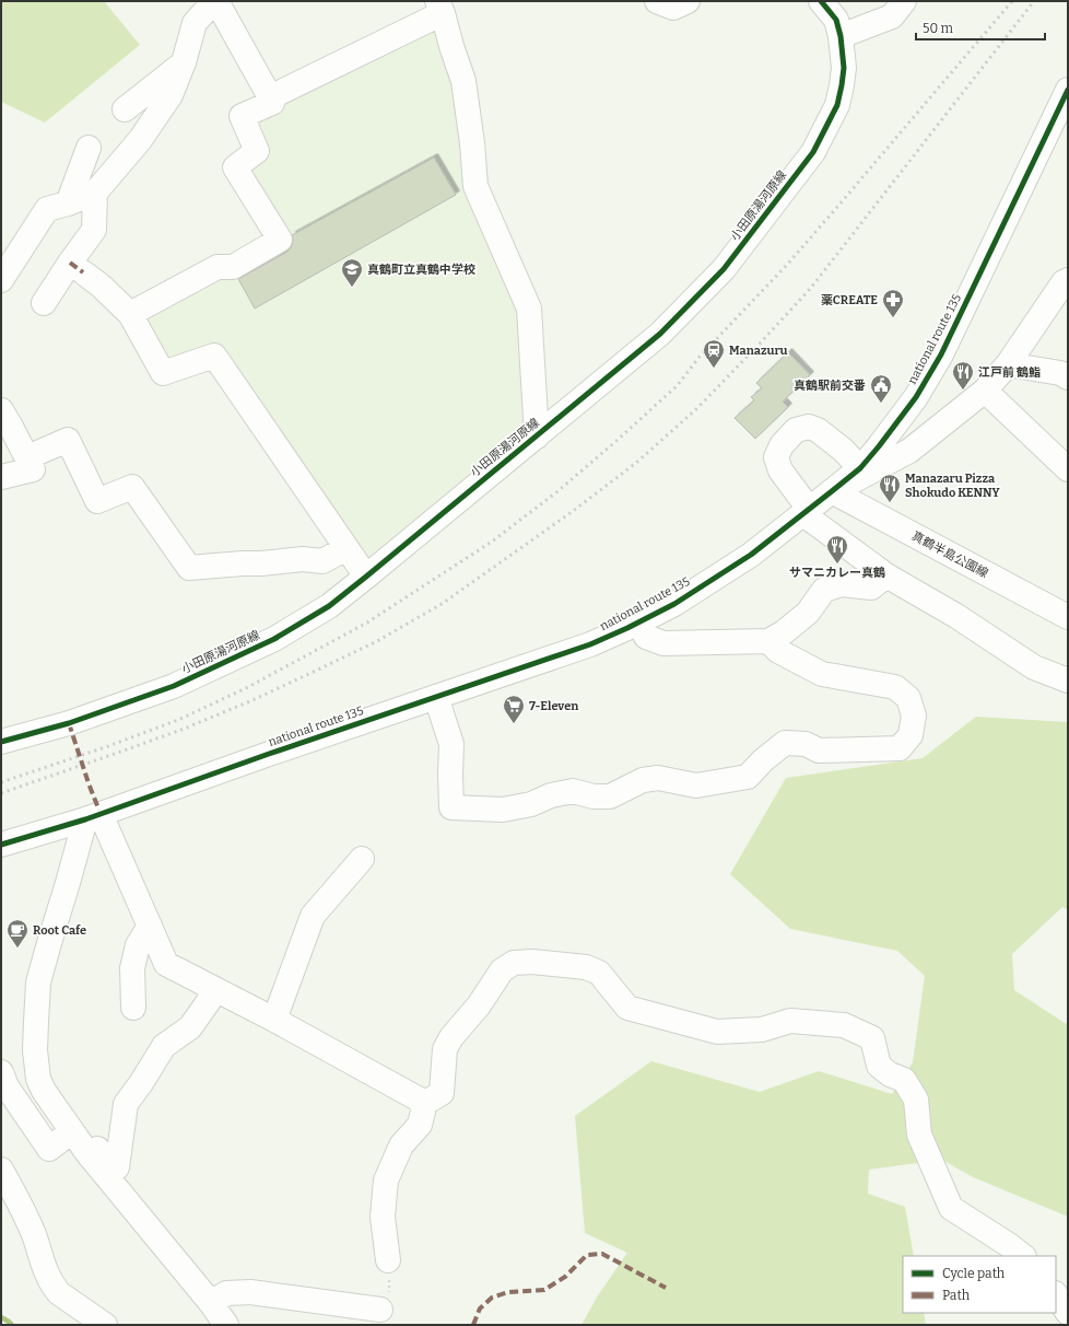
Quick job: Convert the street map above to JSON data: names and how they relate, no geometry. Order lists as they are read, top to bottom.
{
  "streets": {
    "main road": ["小田原湯河原線", "national route 135", "真鶴半島公園線"]
  },
  "crossings": [
    ["national route 135", "真鶴半島公園線"]
  ],
  "places": {
    "school or university": ["真鶴町立真鶴中学校"],
    "pharmacy": ["薬CREATE"],
    "station": ["Manazuru"],
    "restaurant": ["江戸前 鶴鮨", "Manazaru Pizza Shokudo KENNY", "サマニカレー真鶴"],
    "public building": ["真鶴駅前交番"],
    "supermarket": ["7-Eleven"],
    "cafe": ["Root Cafe"]
  },
  "legend": ["Cycle path", "Path"],
  "scale_bar": "50 m"
}
